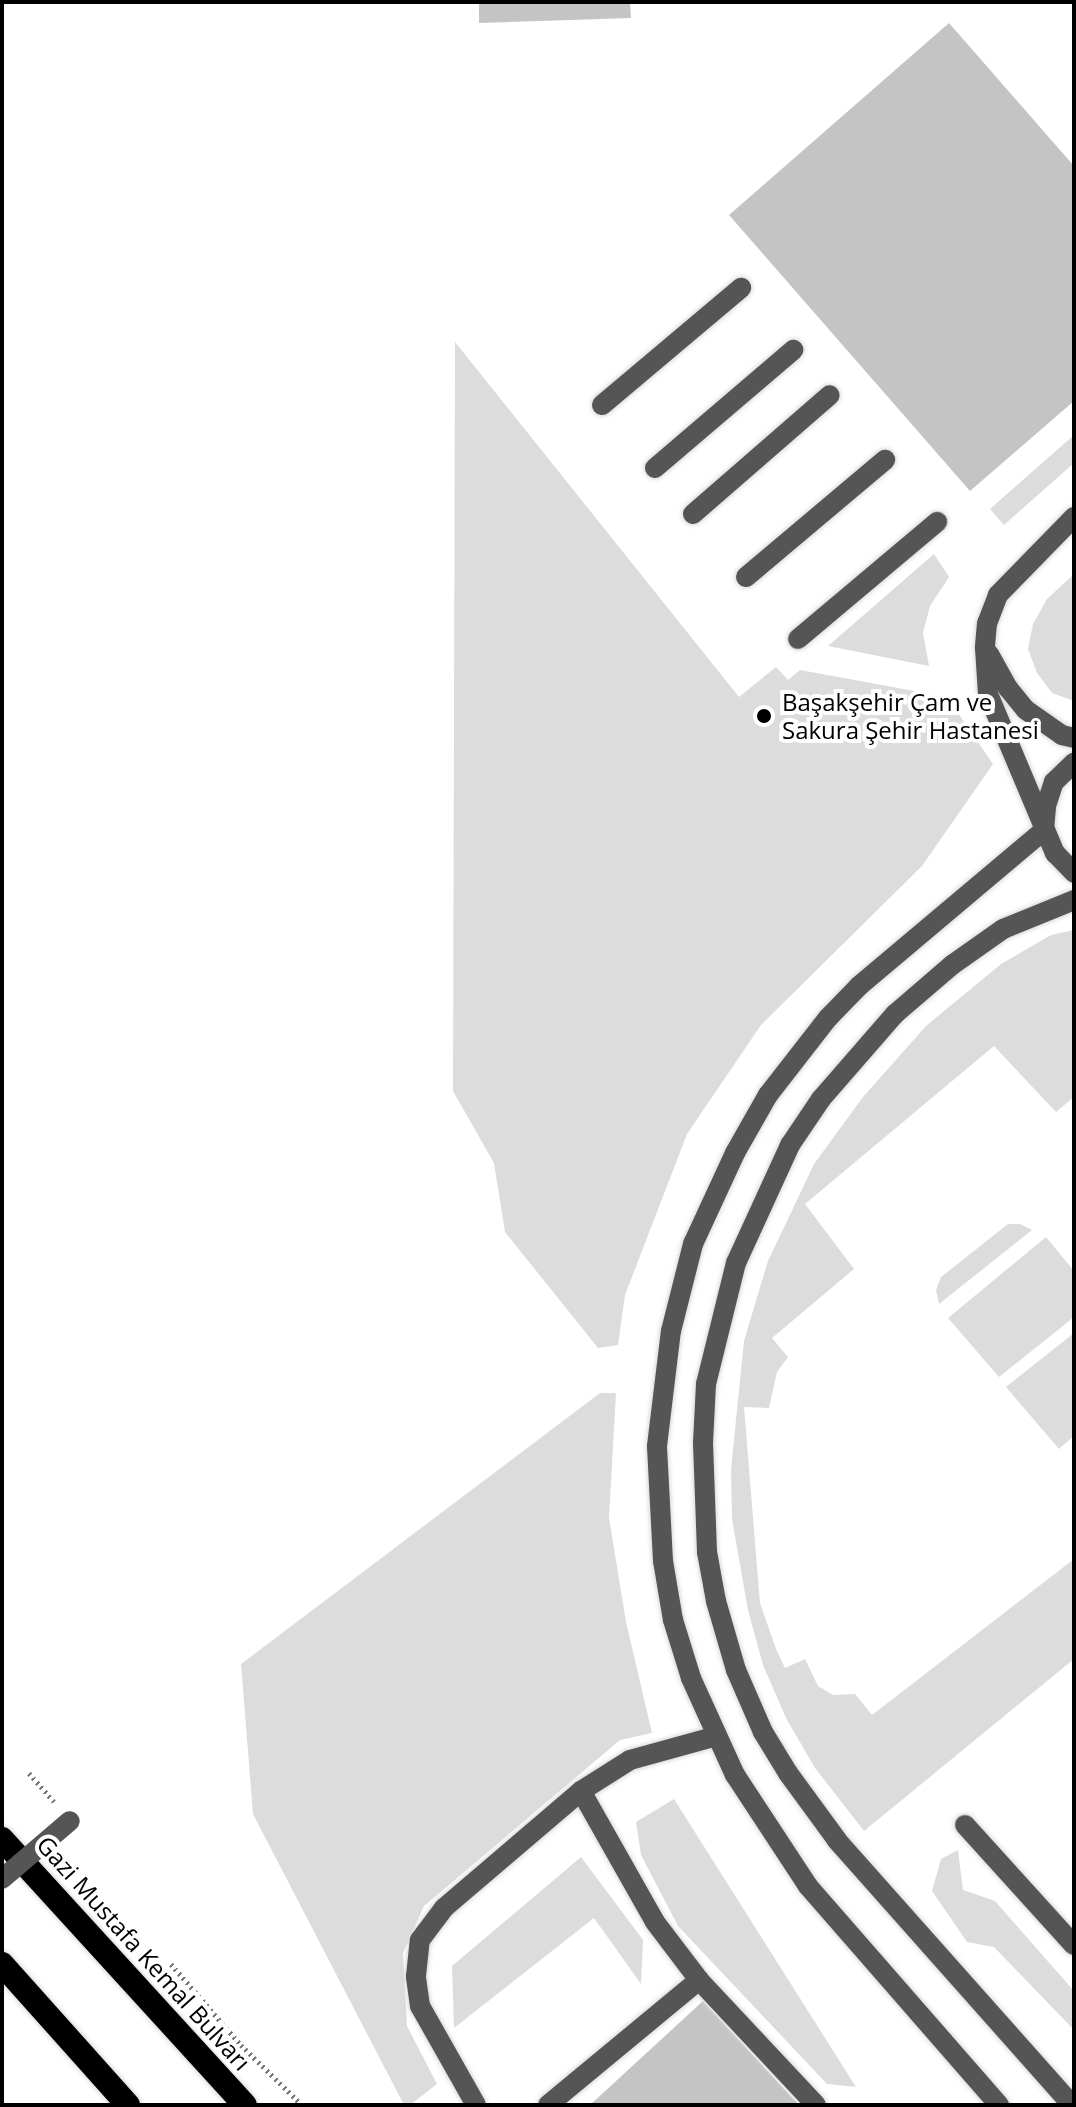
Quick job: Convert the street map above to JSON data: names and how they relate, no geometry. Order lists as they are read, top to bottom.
{
  "streets": {
    "highway": ["Gazi Mustafa Kemal Bulvarı"]
  },
  "places": ["Başakşehir Çam ve Sakura Şehir Hastanesi"]
}
